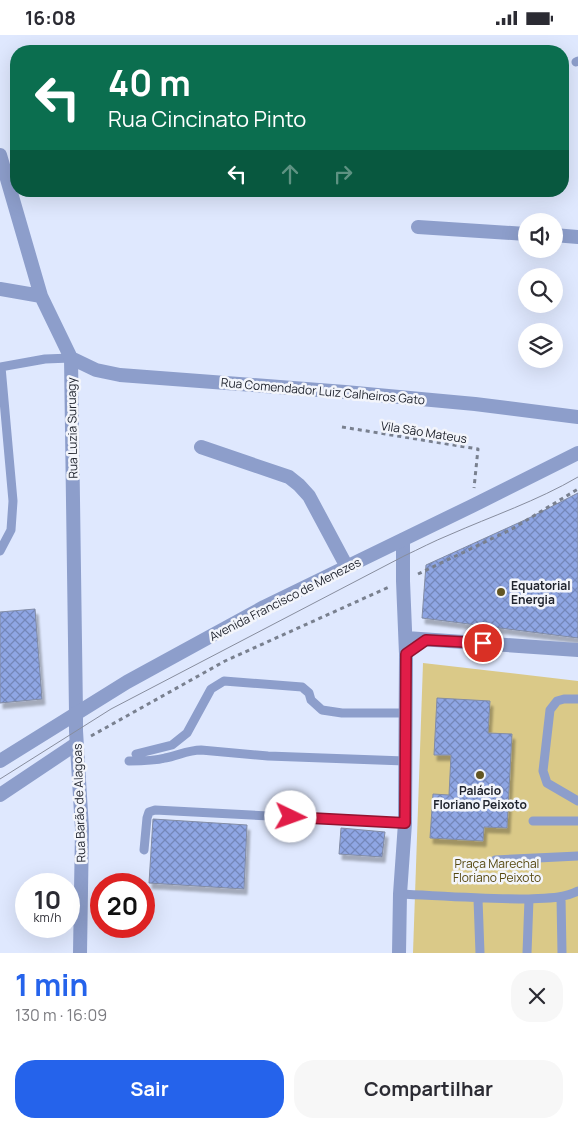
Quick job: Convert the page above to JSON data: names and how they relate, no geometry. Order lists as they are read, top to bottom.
{
  "streets": {
    "street": [
      "Rua Comendador Luiz Calheiros Gato",
      "Rua Luzia Suruagy",
      "Avenida Francisco de Menezes",
      "Rua Barão de Alagoas"
    ],
    "path": ["Vila São Mateus"]
  },
  "crossings": [
    ["Rua Comendador Luiz Calheiros Gato", "Rua Luzia Suruagy"],
    ["Rua Luzia Suruagy", "Avenida Francisco de Menezes"],
    ["Rua Luzia Suruagy", "Rua Barão de Alagoas"],
    ["Vila São Mateus", "Avenida Francisco de Menezes"],
    ["Avenida Francisco de Menezes", "Rua Barão de Alagoas"]
  ],
  "parks": ["Praça Marechal Floriano Peixoto"],
  "places": ["Equatorial Energia", "Palácio Floriano Peixoto"],
  "page": {
    "status": "16:08",
    "turn": ["40 m", "Rua Cincinato Pinto"],
    "speed": "10 km/h",
    "limit": "20",
    "heading": ["1 min", "130 m · 16:09"],
    "buttons": ["Sair", "Compartilhar"]
  }
}
